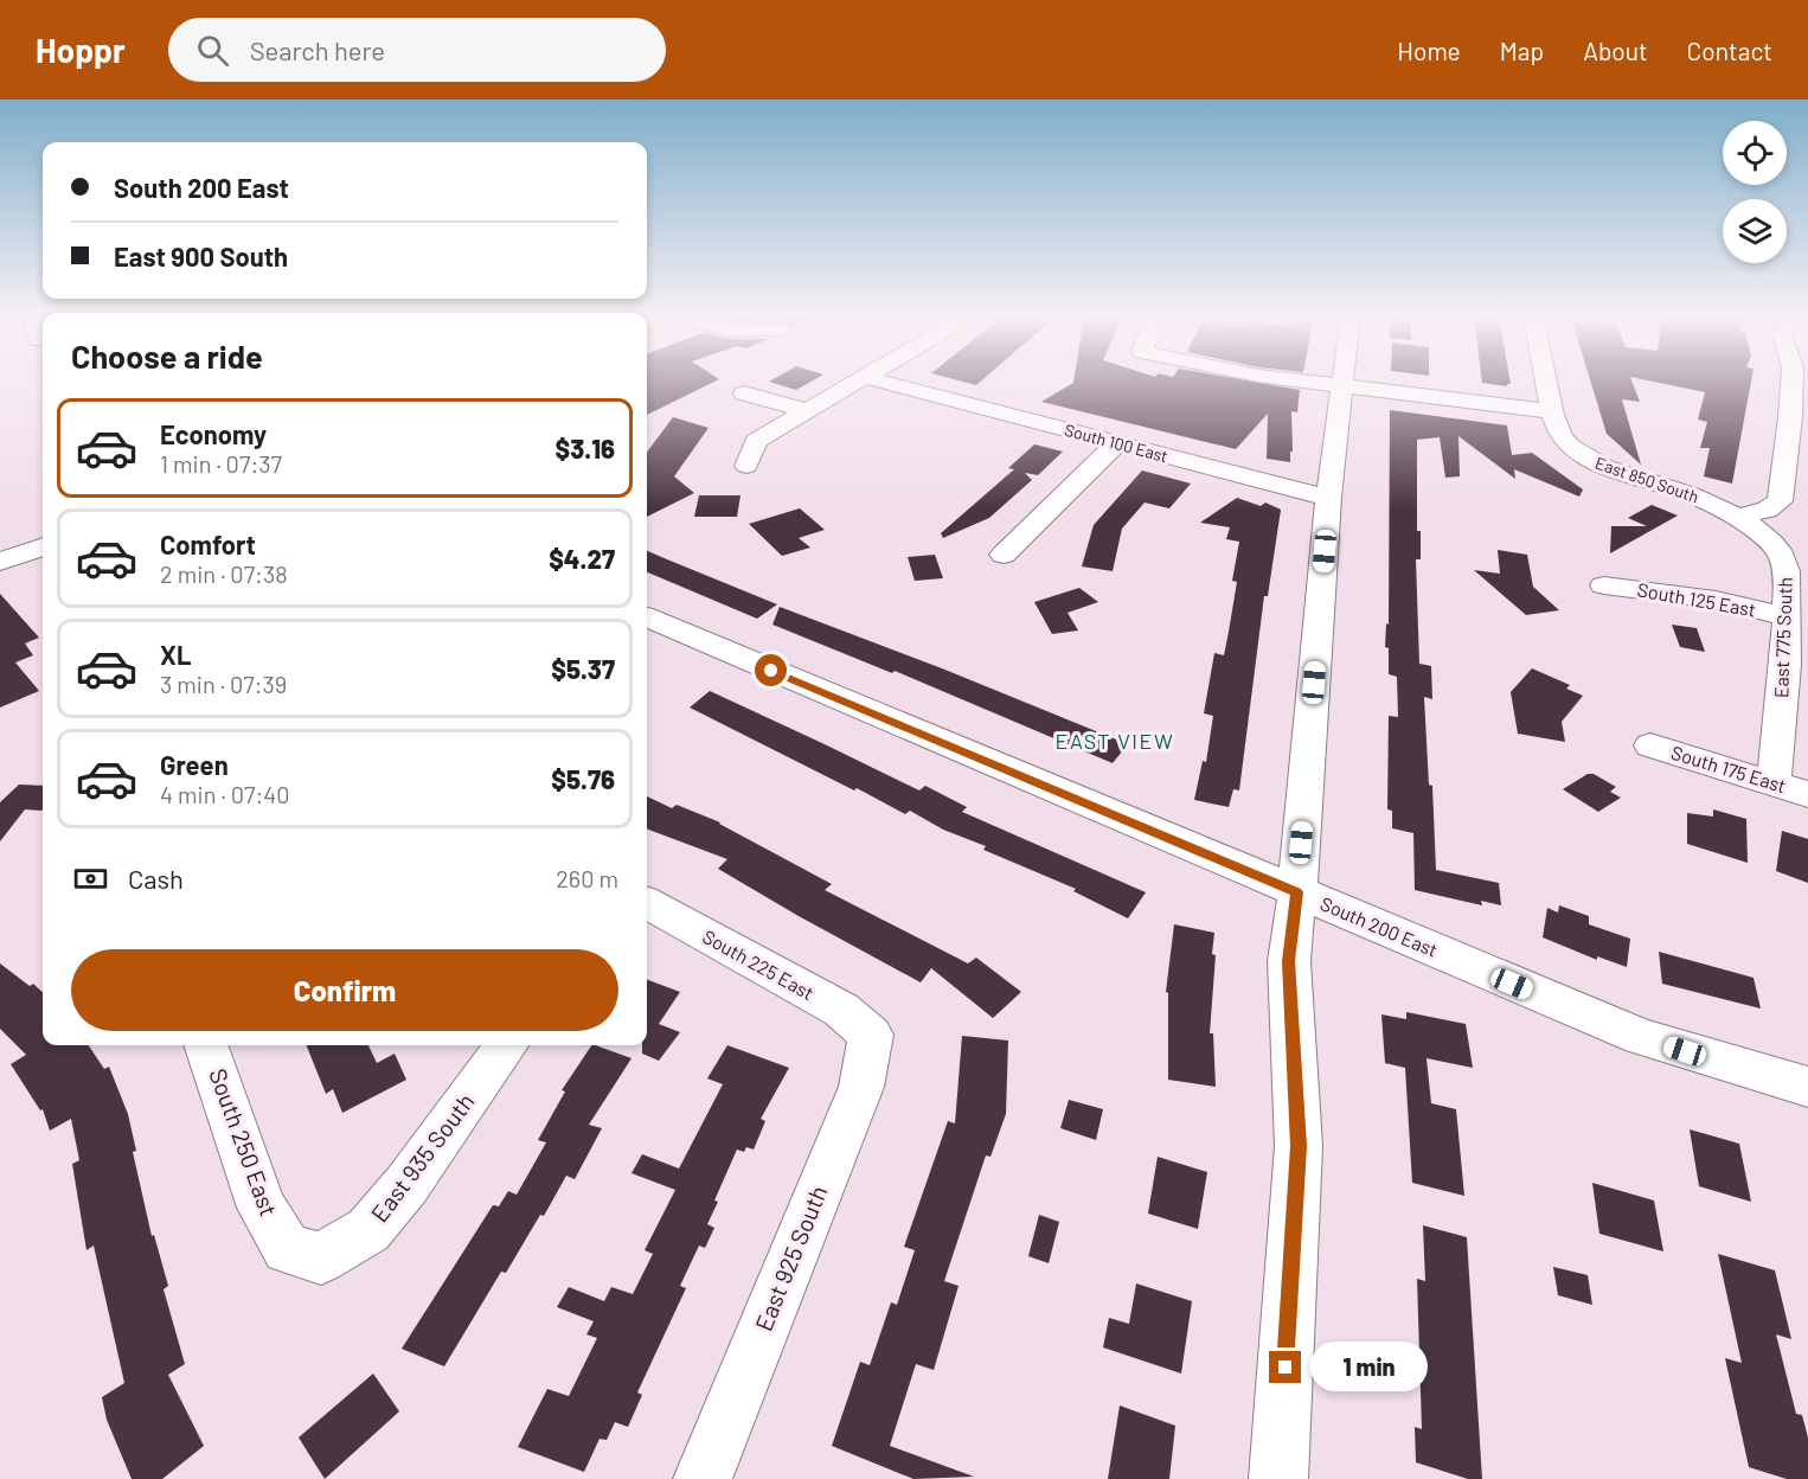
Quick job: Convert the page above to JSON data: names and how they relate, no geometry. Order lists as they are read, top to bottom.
{
  "streets": {
    "street": [
      "South 100 East",
      "East 850 South",
      "South 125 East",
      "East 775 South",
      "South 175 East",
      "South 200 East",
      "South 225 East",
      "South 250 East",
      "East 935 South",
      "East 925 South"
    ]
  },
  "crossings": [
    ["East 850 South", "East 775 South"],
    ["South 125 East", "East 775 South"],
    ["East 775 South", "South 175 East"],
    ["South 225 East", "East 925 South"],
    ["South 250 East", "East 935 South"]
  ],
  "districts": ["EAST VIEW"],
  "page": {
    "header": "Hoppr",
    "search": "Search here",
    "nav": [
      "Home",
      "Map",
      "About",
      "Contact"
    ],
    "banner": ["South 200 East", "East 900 South"],
    "heading": "Choose a ride",
    "list": [
      {
        "name": "Economy",
        "note": "1 min · 07:37",
        "value": "$3.16"
      },
      {
        "name": "Comfort",
        "note": "2 min · 07:38",
        "value": "$4.27"
      },
      {
        "name": "XL",
        "note": "3 min · 07:39",
        "value": "$5.37"
      },
      {
        "name": "Green",
        "note": "4 min · 07:40",
        "value": "$5.76"
      }
    ],
    "pay": ["Cash", "260 m"],
    "buttons": "Confirm",
    "bubble": "1 min"
  }
}
